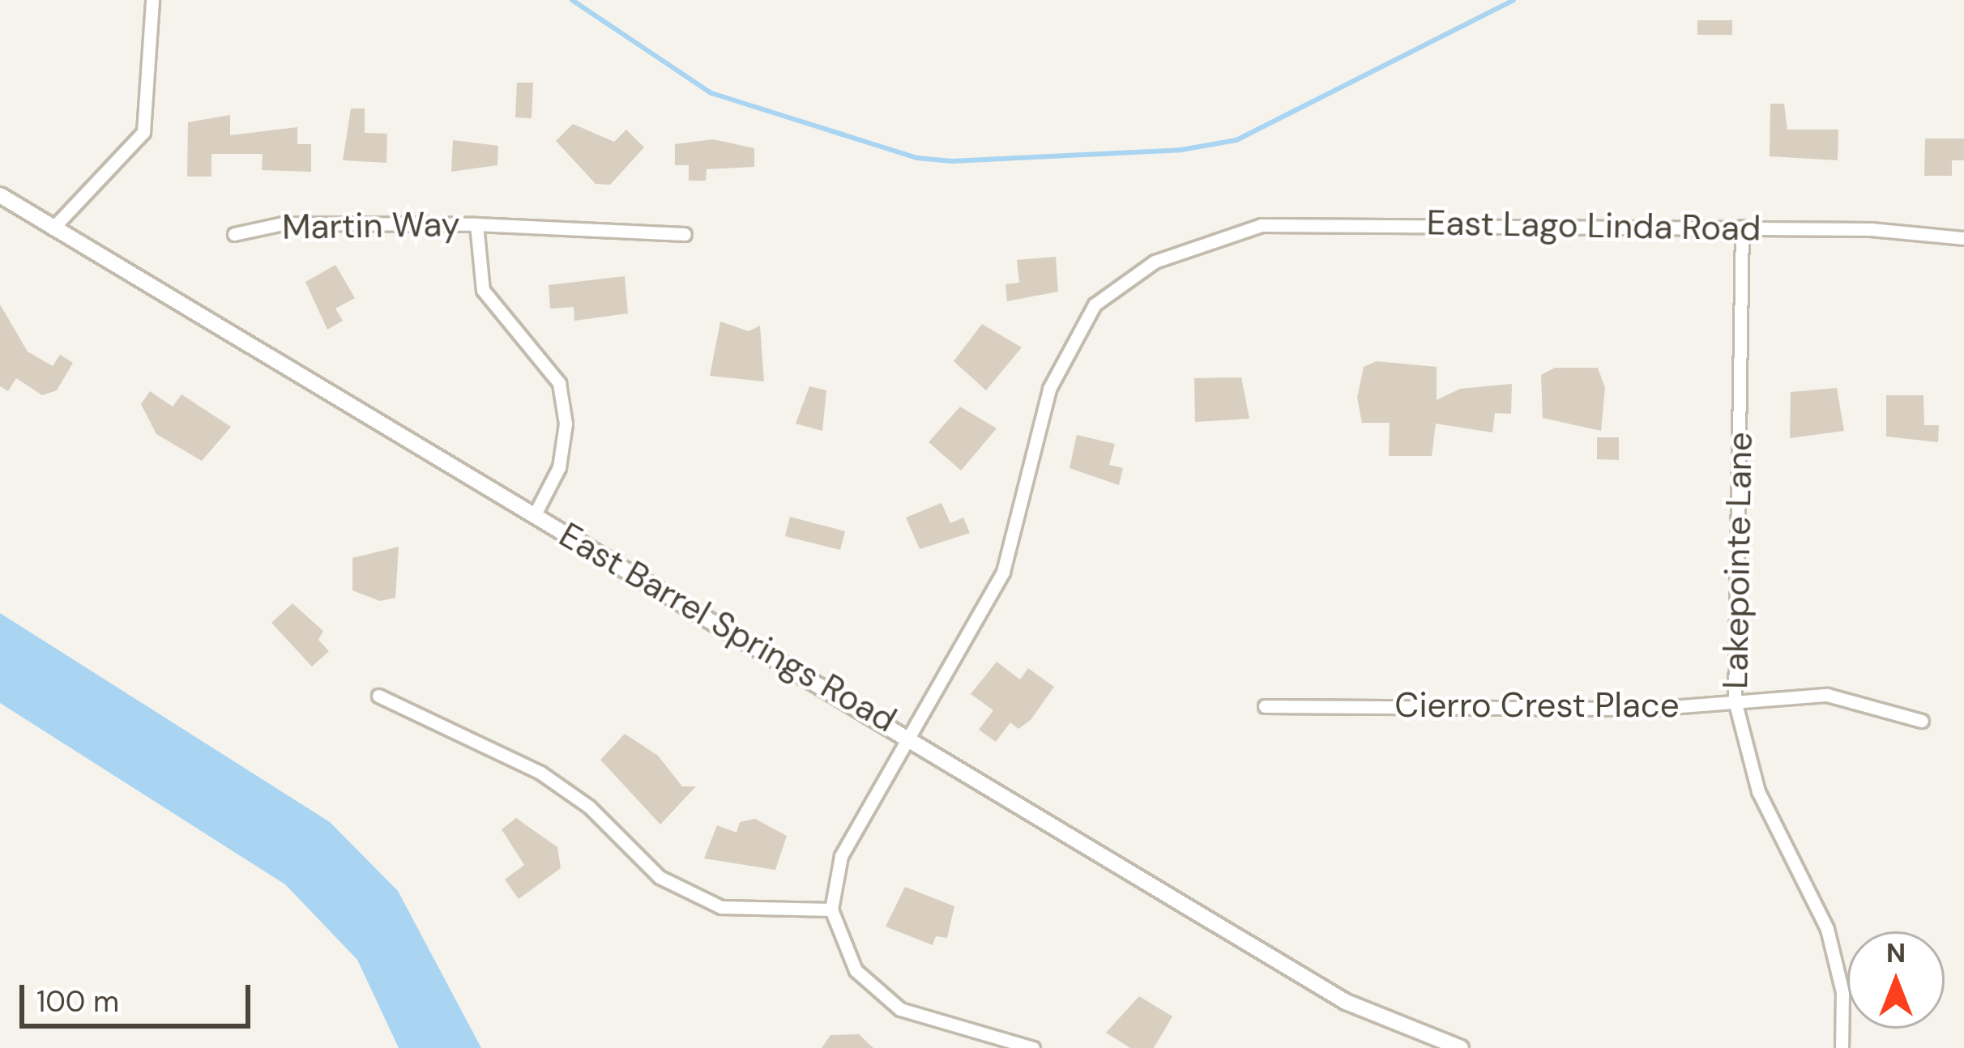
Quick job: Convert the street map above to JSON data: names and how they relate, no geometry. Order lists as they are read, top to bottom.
{
  "streets": {
    "street": [
      "Martin Way",
      "East Lago Linda Road",
      "Lakepointe Lane",
      "East Barrel Springs Road",
      "Cierro Crest Place"
    ]
  },
  "crossings": [
    ["Martin Way", "East Barrel Springs Road"],
    ["East Lago Linda Road", "Lakepointe Lane"],
    ["East Lago Linda Road", "East Barrel Springs Road"],
    ["Lakepointe Lane", "Cierro Crest Place"]
  ],
  "scale_bar": "100 m",
  "north": "top"
}
